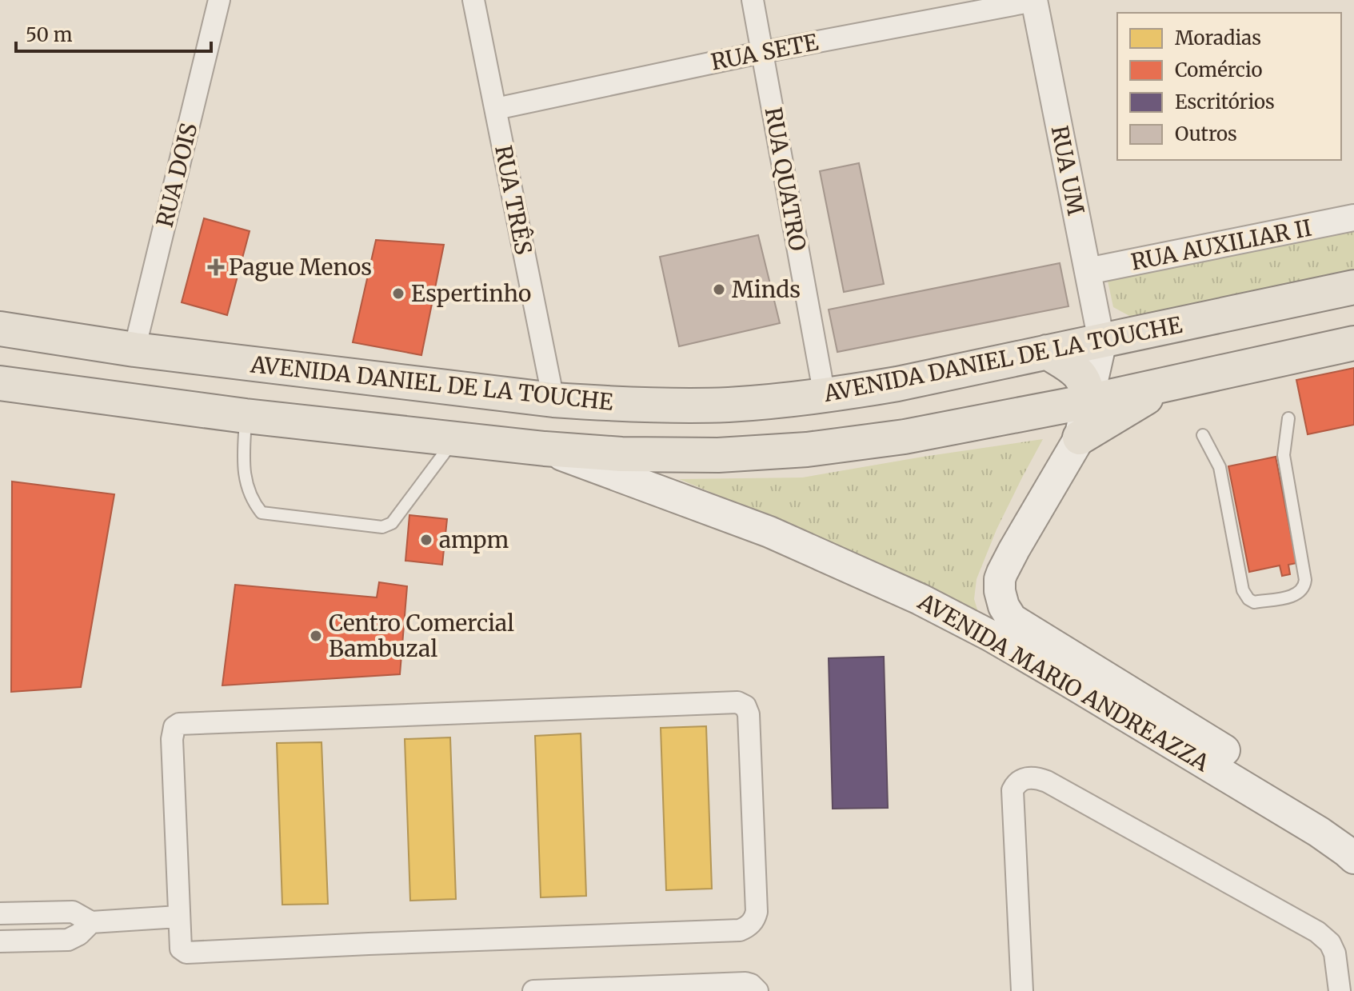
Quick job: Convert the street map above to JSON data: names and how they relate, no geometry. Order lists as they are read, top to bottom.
{
  "streets": {
    "main road": ["AVENIDA DANIEL DE LA TOUCHE", "AVENIDA MARIO ANDREAZZA"],
    "street": [
      "RUA SETE",
      "RUA UM",
      "RUA DOIS",
      "RUA QUATRO",
      "RUA TRÊS",
      "RUA AUXILIAR II"
    ]
  },
  "crossings": [
    ["RUA SETE", "RUA UM"],
    ["RUA SETE", "RUA QUATRO"],
    ["RUA SETE", "RUA TRÊS"],
    ["RUA UM", "RUA AUXILIAR II"],
    ["RUA UM", "AVENIDA DANIEL DE LA TOUCHE"],
    ["RUA UM", "AVENIDA MARIO ANDREAZZA"],
    ["RUA DOIS", "AVENIDA DANIEL DE LA TOUCHE"],
    ["RUA QUATRO", "AVENIDA DANIEL DE LA TOUCHE"],
    ["RUA TRÊS", "AVENIDA DANIEL DE LA TOUCHE"],
    ["AVENIDA DANIEL DE LA TOUCHE", "AVENIDA MARIO ANDREAZZA"]
  ],
  "places": {
    "health": ["Pague Menos"],
    "other": [
      "Minds",
      "Espertinho",
      "ampm",
      "Centro Comercial Bambuzal"
    ]
  },
  "legend": [
    "Moradias",
    "Comércio",
    "Escritórios",
    "Outros"
  ],
  "scale_bar": "50 m"
}
